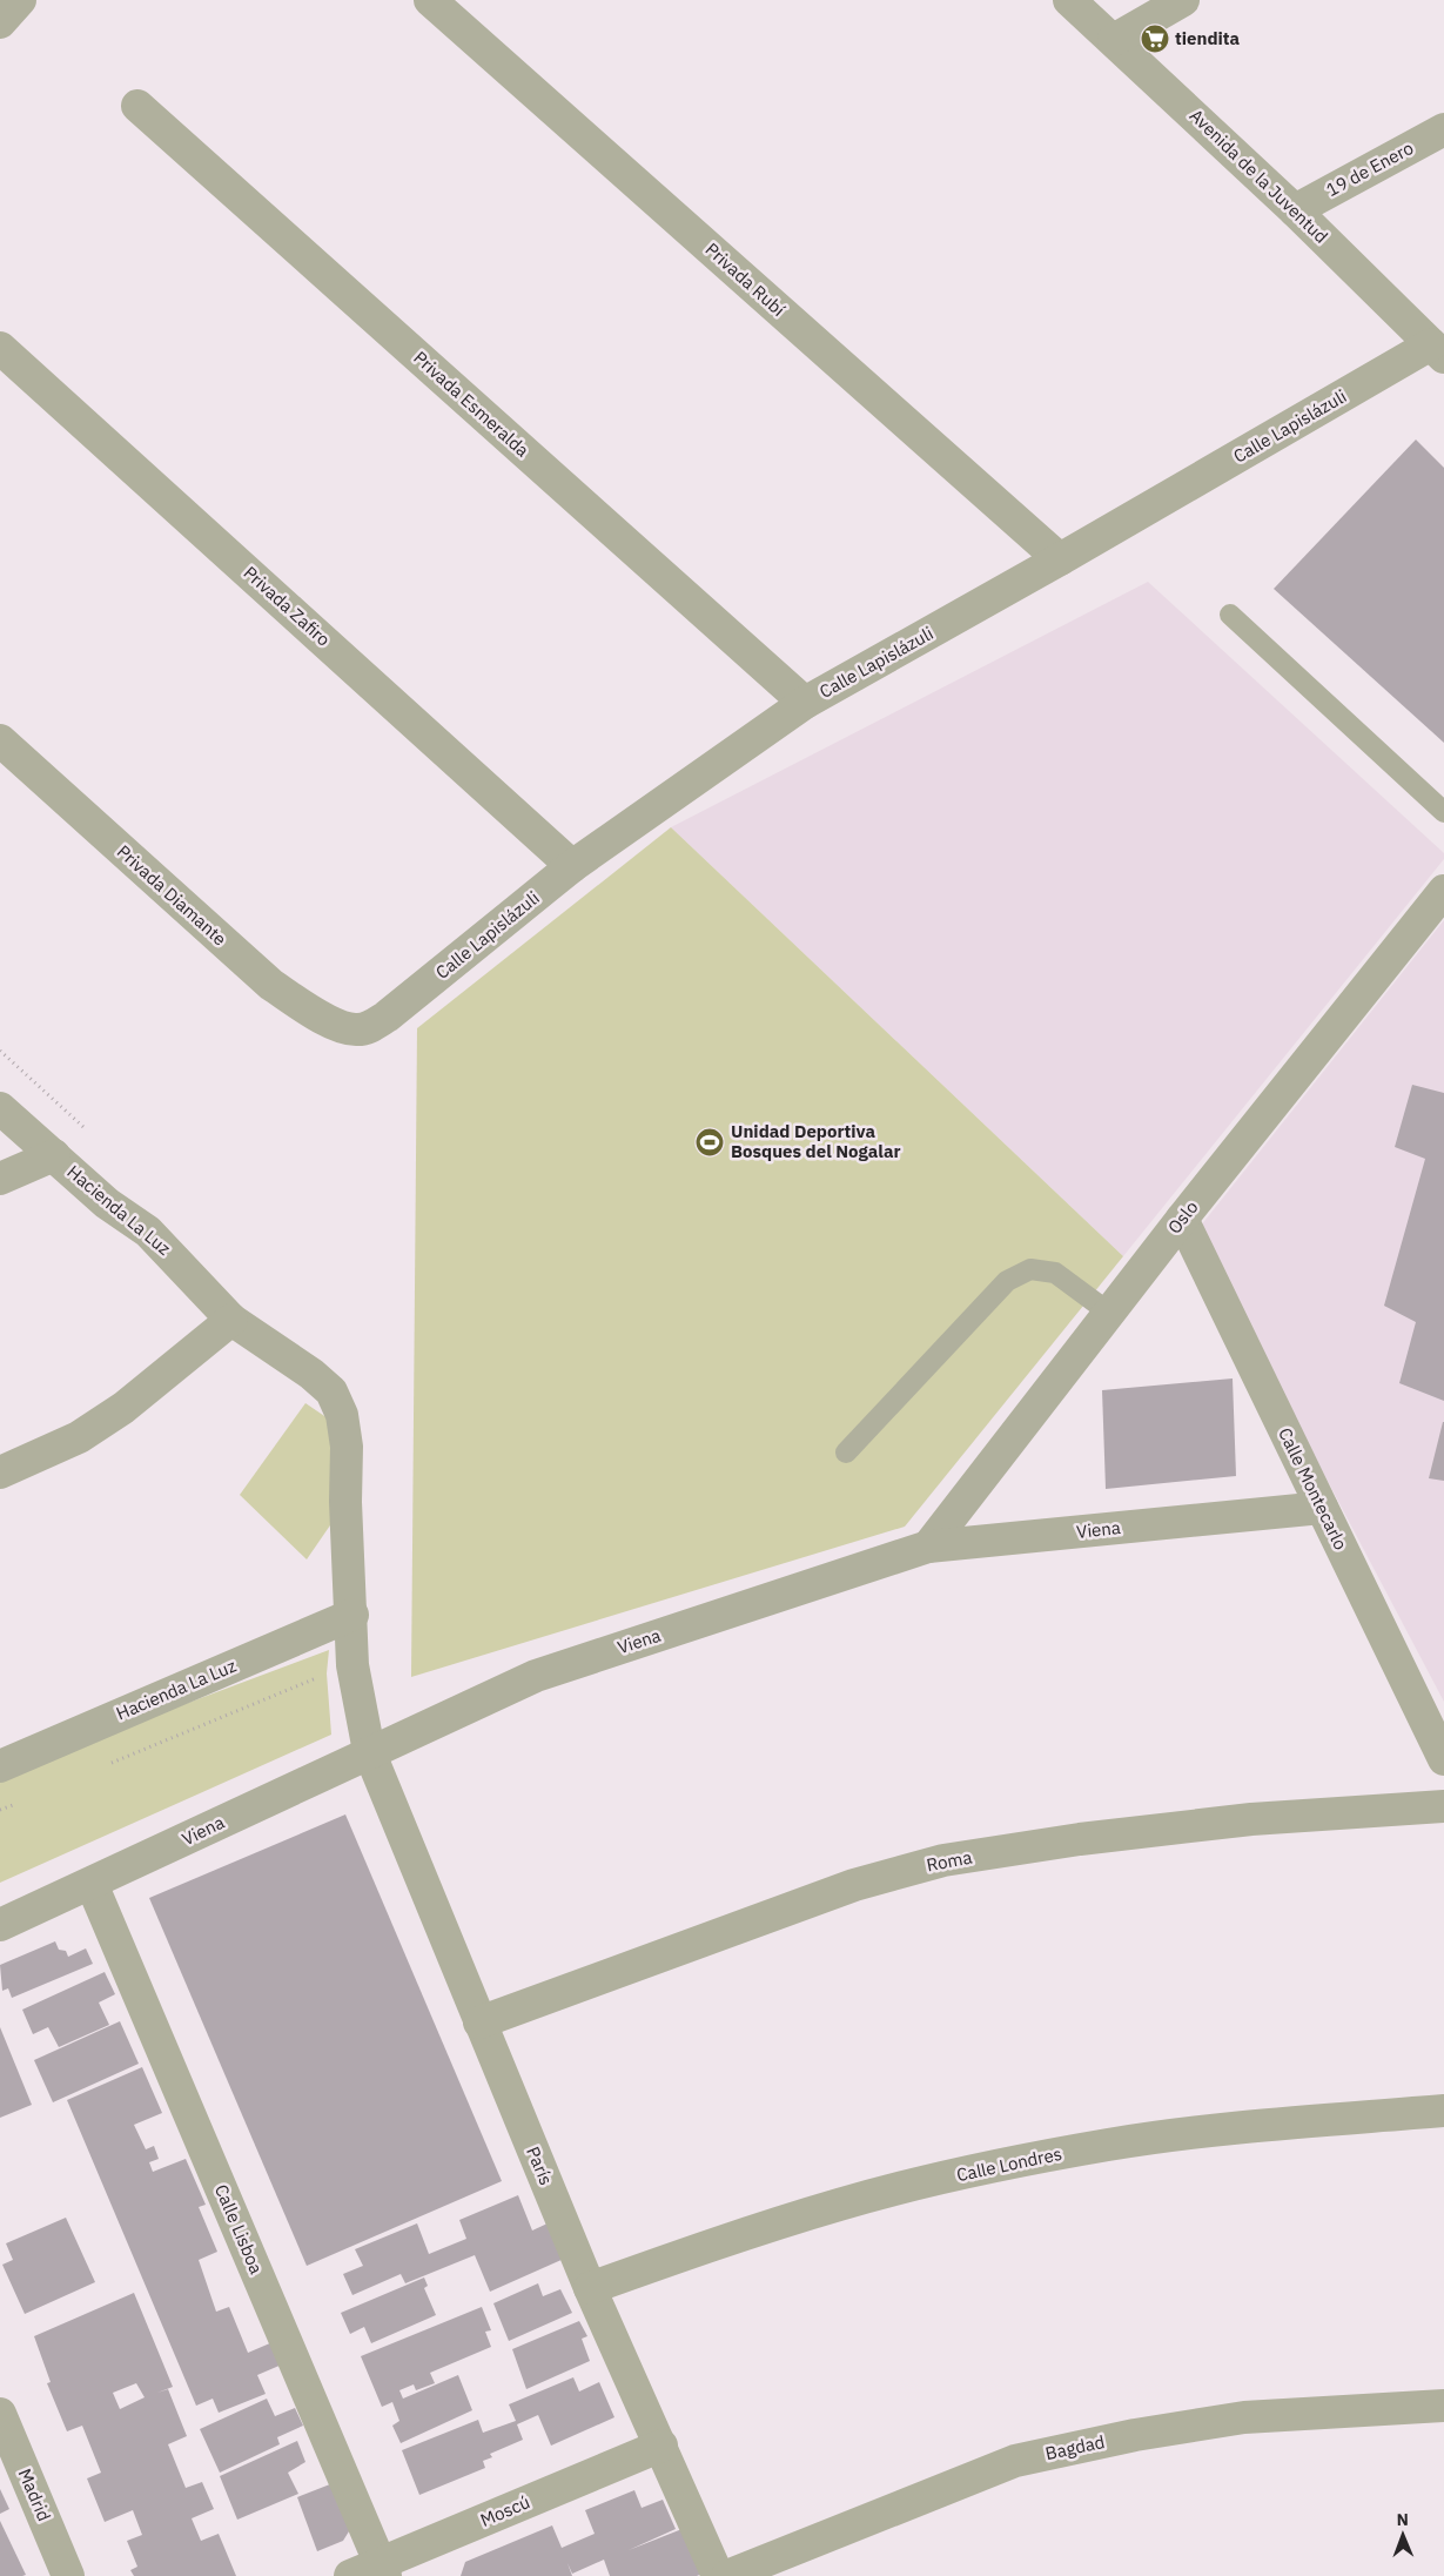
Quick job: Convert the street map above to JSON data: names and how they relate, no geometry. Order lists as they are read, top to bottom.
{
  "streets": {
    "street": [
      "19 de Enero",
      "Avenida de la Juventud",
      "Privada Rubí",
      "Privada Esmeralda",
      "Calle Lapislázuli",
      "Privada Zafiro",
      "Privada Diamante",
      "Hacienda La Luz",
      "Oslo",
      "Calle Montecarlo",
      "Viena",
      "Roma",
      "Calle Londres",
      "París",
      "Calle Lisboa",
      "Bagdad",
      "Madrid",
      "Moscú"
    ]
  },
  "crossings": [
    ["19 de Enero", "Avenida de la Juventud"],
    ["Avenida de la Juventud", "Calle Lapislázuli"],
    ["Privada Rubí", "Calle Lapislázuli"],
    ["Privada Esmeralda", "Calle Lapislázuli"],
    ["Calle Lapislázuli", "Privada Zafiro"],
    ["Calle Lapislázuli", "Privada Diamante"],
    ["Hacienda La Luz", "Viena"],
    ["Hacienda La Luz", "París"],
    ["Oslo", "Calle Montecarlo"],
    ["Oslo", "Viena"],
    ["Calle Montecarlo", "Viena"],
    ["Viena", "París"],
    ["Viena", "Calle Lisboa"],
    ["Roma", "París"],
    ["Calle Londres", "París"],
    ["París", "Moscú"],
    ["Calle Lisboa", "Moscú"]
  ],
  "places": {
    "supermarket": ["tiendita"],
    "sports": ["Unidad Deportiva Bosques del Nogalar"]
  },
  "north": "top"
}
